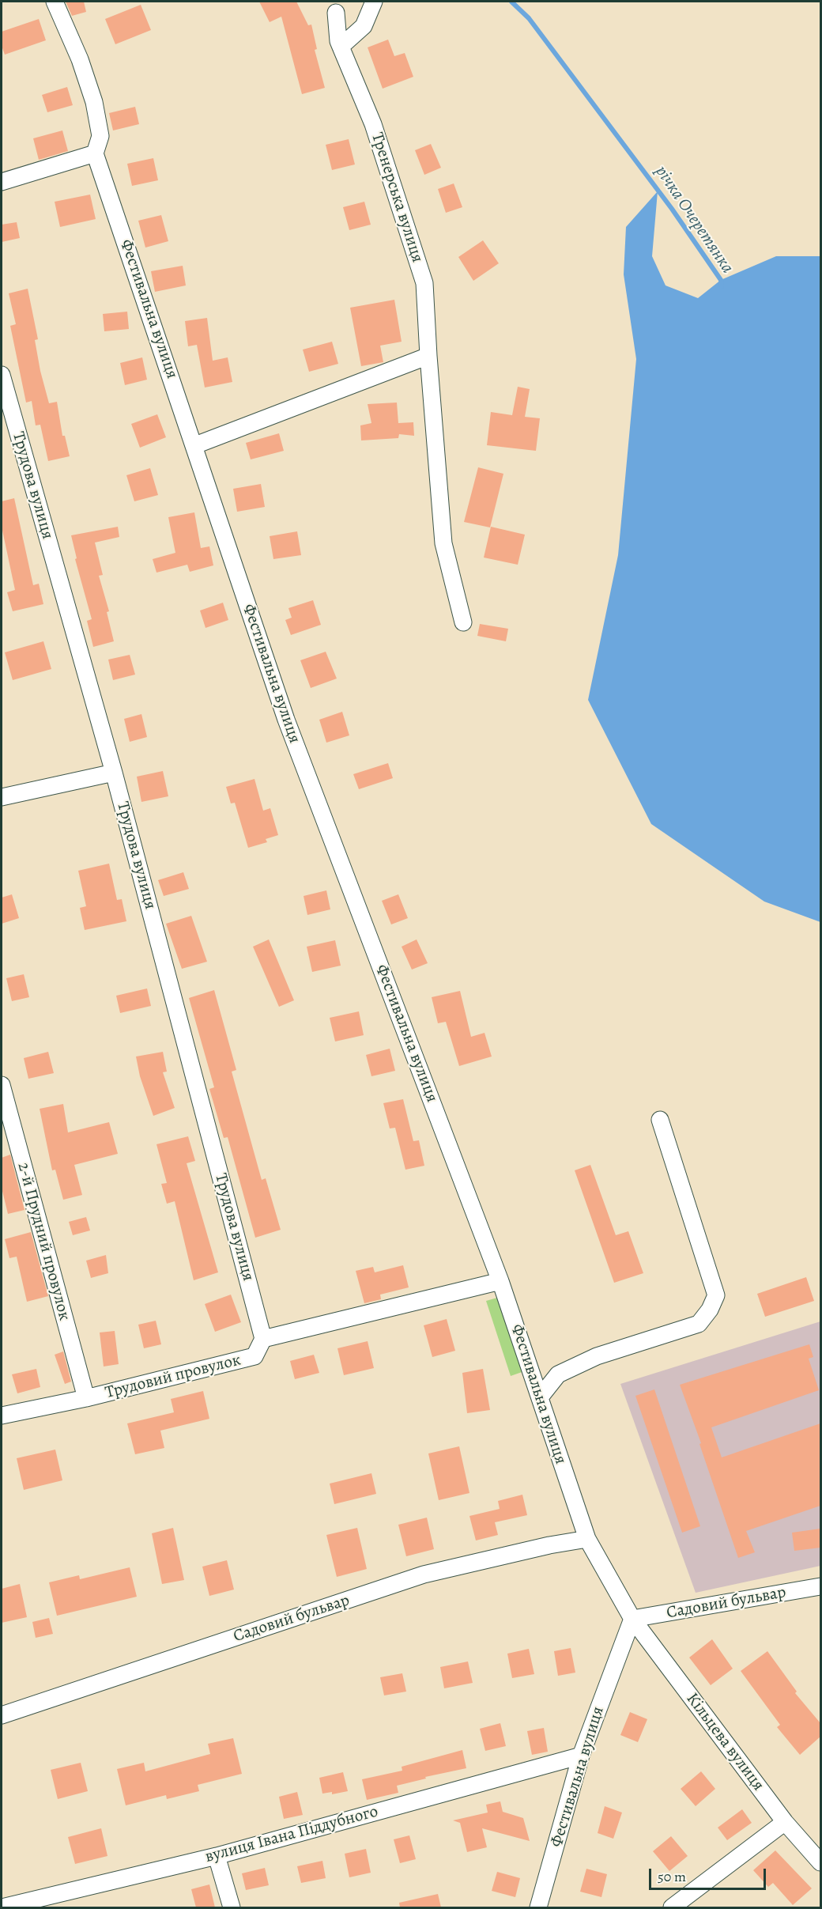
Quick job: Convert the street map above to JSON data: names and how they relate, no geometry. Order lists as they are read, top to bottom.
{
  "streets": {
    "street": [
      "Тренерська вулиця",
      "Фестивальна вулиця",
      "Трудова вулиця",
      "2-й Прудний провулок",
      "Трудовий провулок",
      "Садовий бульвар",
      "Кільцева вулиця",
      "вулиця Івана Піддубного"
    ]
  },
  "crossings": [
    ["Фестивальна вулиця", "Садовий бульвар"],
    ["Фестивальна вулиця", "Кільцева вулиця"],
    ["Фестивальна вулиця", "вулиця Івана Піддубного"],
    ["Трудова вулиця", "Трудовий провулок"],
    ["2-й Прудний провулок", "Трудовий провулок"],
    ["Садовий бульвар", "Кільцева вулиця"]
  ],
  "water": ["річка Очеретянка"],
  "scale_bar": "50 m"
}
